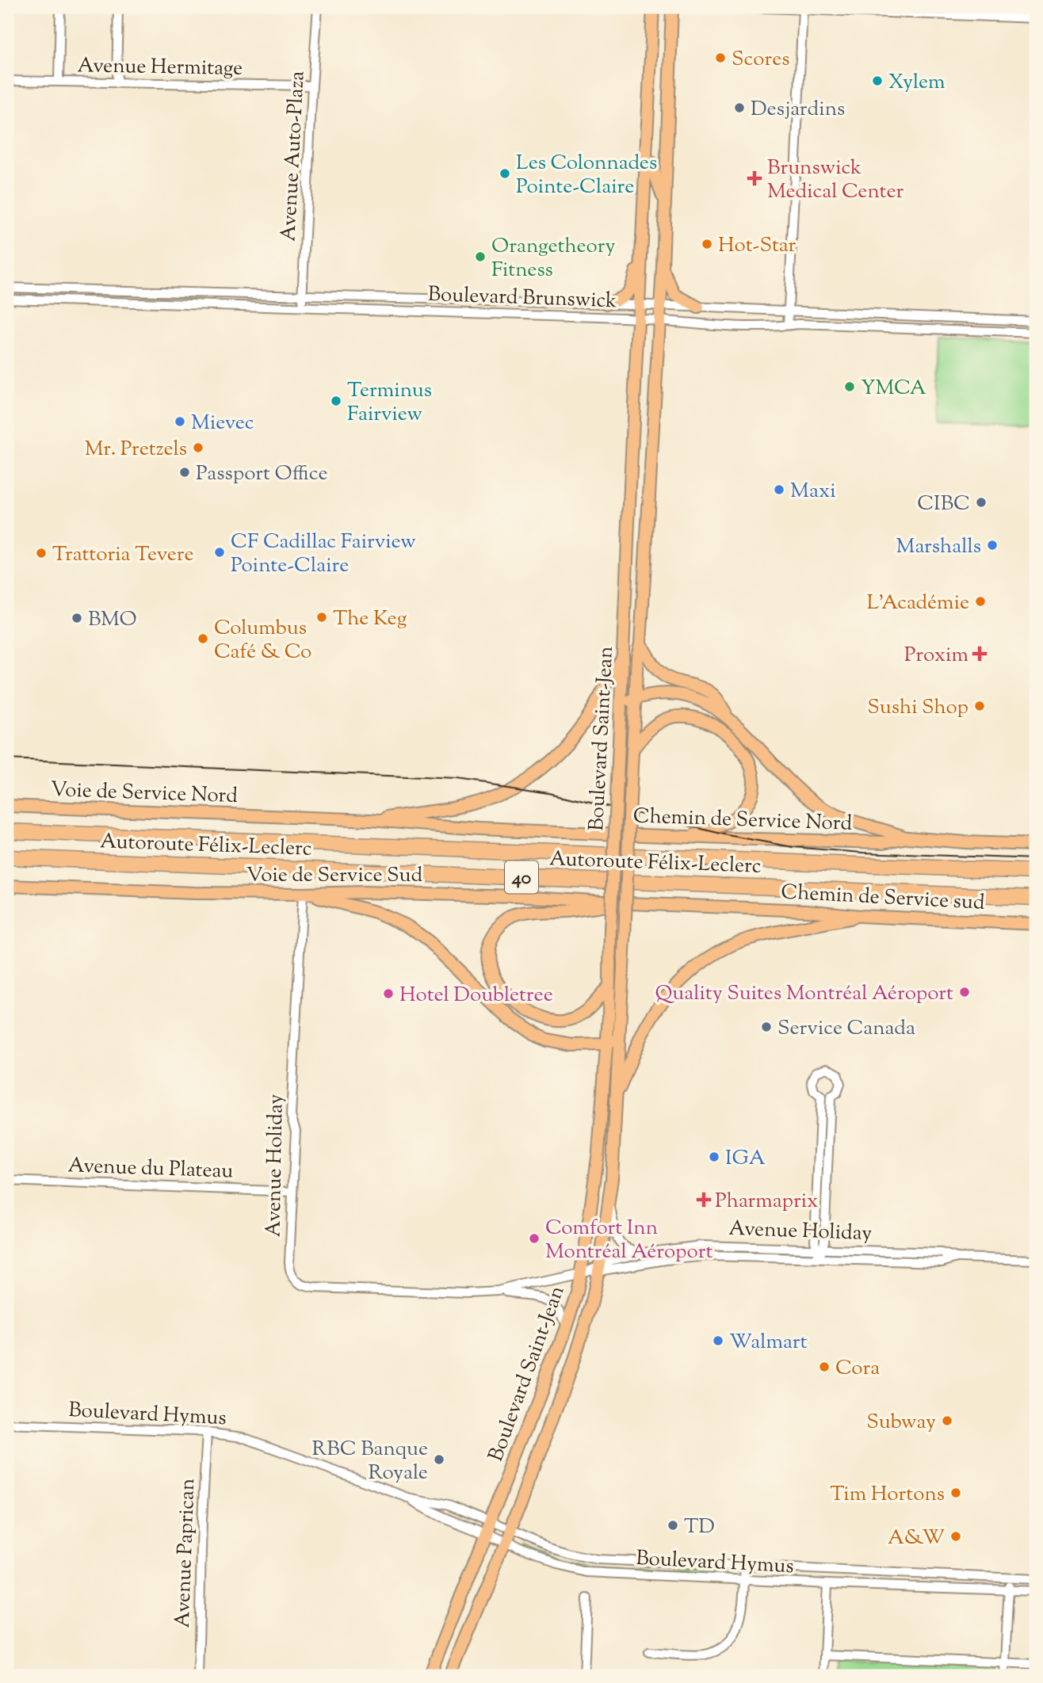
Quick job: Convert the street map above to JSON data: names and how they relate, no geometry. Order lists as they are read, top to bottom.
{
  "streets": {
    "highway": ["Autoroute Félix-Leclerc", "40"],
    "main road": [
      "Boulevard Saint-Jean",
      "Voie de Service Nord",
      "Chemin de Service Nord",
      "Voie de Service Sud",
      "Chemin de Service sud"
    ],
    "street": [
      "Avenue Hermitage",
      "Avenue Auto-Plaza",
      "Boulevard Brunswick",
      "Avenue Holiday",
      "Avenue du Plateau",
      "Boulevard Hymus",
      "Avenue Paprican"
    ]
  },
  "crossings": [
    ["Avenue Hermitage", "Avenue Auto-Plaza"],
    ["Avenue Auto-Plaza", "Boulevard Brunswick"],
    ["Boulevard Brunswick", "Boulevard Saint-Jean"],
    ["Boulevard Saint-Jean", "Avenue Holiday"],
    ["Boulevard Saint-Jean", "Boulevard Hymus"],
    ["Voie de Service Nord", "Chemin de Service Nord"],
    ["Voie de Service Sud", "Chemin de Service sud"],
    ["Voie de Service Sud", "Avenue Holiday"],
    ["Avenue Holiday", "Avenue du Plateau"],
    ["Boulevard Hymus", "Avenue Paprican"]
  ],
  "places": {
    "other": [
      "Scores",
      "Xylem",
      "Desjardins",
      "Les Colonnades Pointe-Claire",
      "Hot-Star",
      "Orangetheory Fitness",
      "YMCA",
      "Terminus Fairview",
      "Mievec",
      "Mr. Pretzels",
      "Passport Office",
      "Maxi",
      "CIBC",
      "Marshalls",
      "CF Cadillac Fairview Pointe-Claire",
      "Trattoria Tevere",
      "L'Académie",
      "The Keg",
      "BMO",
      "Columbus Café & Co",
      "Sushi Shop",
      "Quality Suites Montréal Aéroport",
      "Hotel Doubletree",
      "Service Canada",
      "IGA",
      "Comfort Inn Montréal Aéroport",
      "Walmart",
      "Cora",
      "Subway",
      "RBC Banque Royale",
      "Tim Hortons",
      "TD",
      "A&W"
    ],
    "health": ["Brunswick Medical Center", "Proxim", "Pharmaprix"]
  }
}
